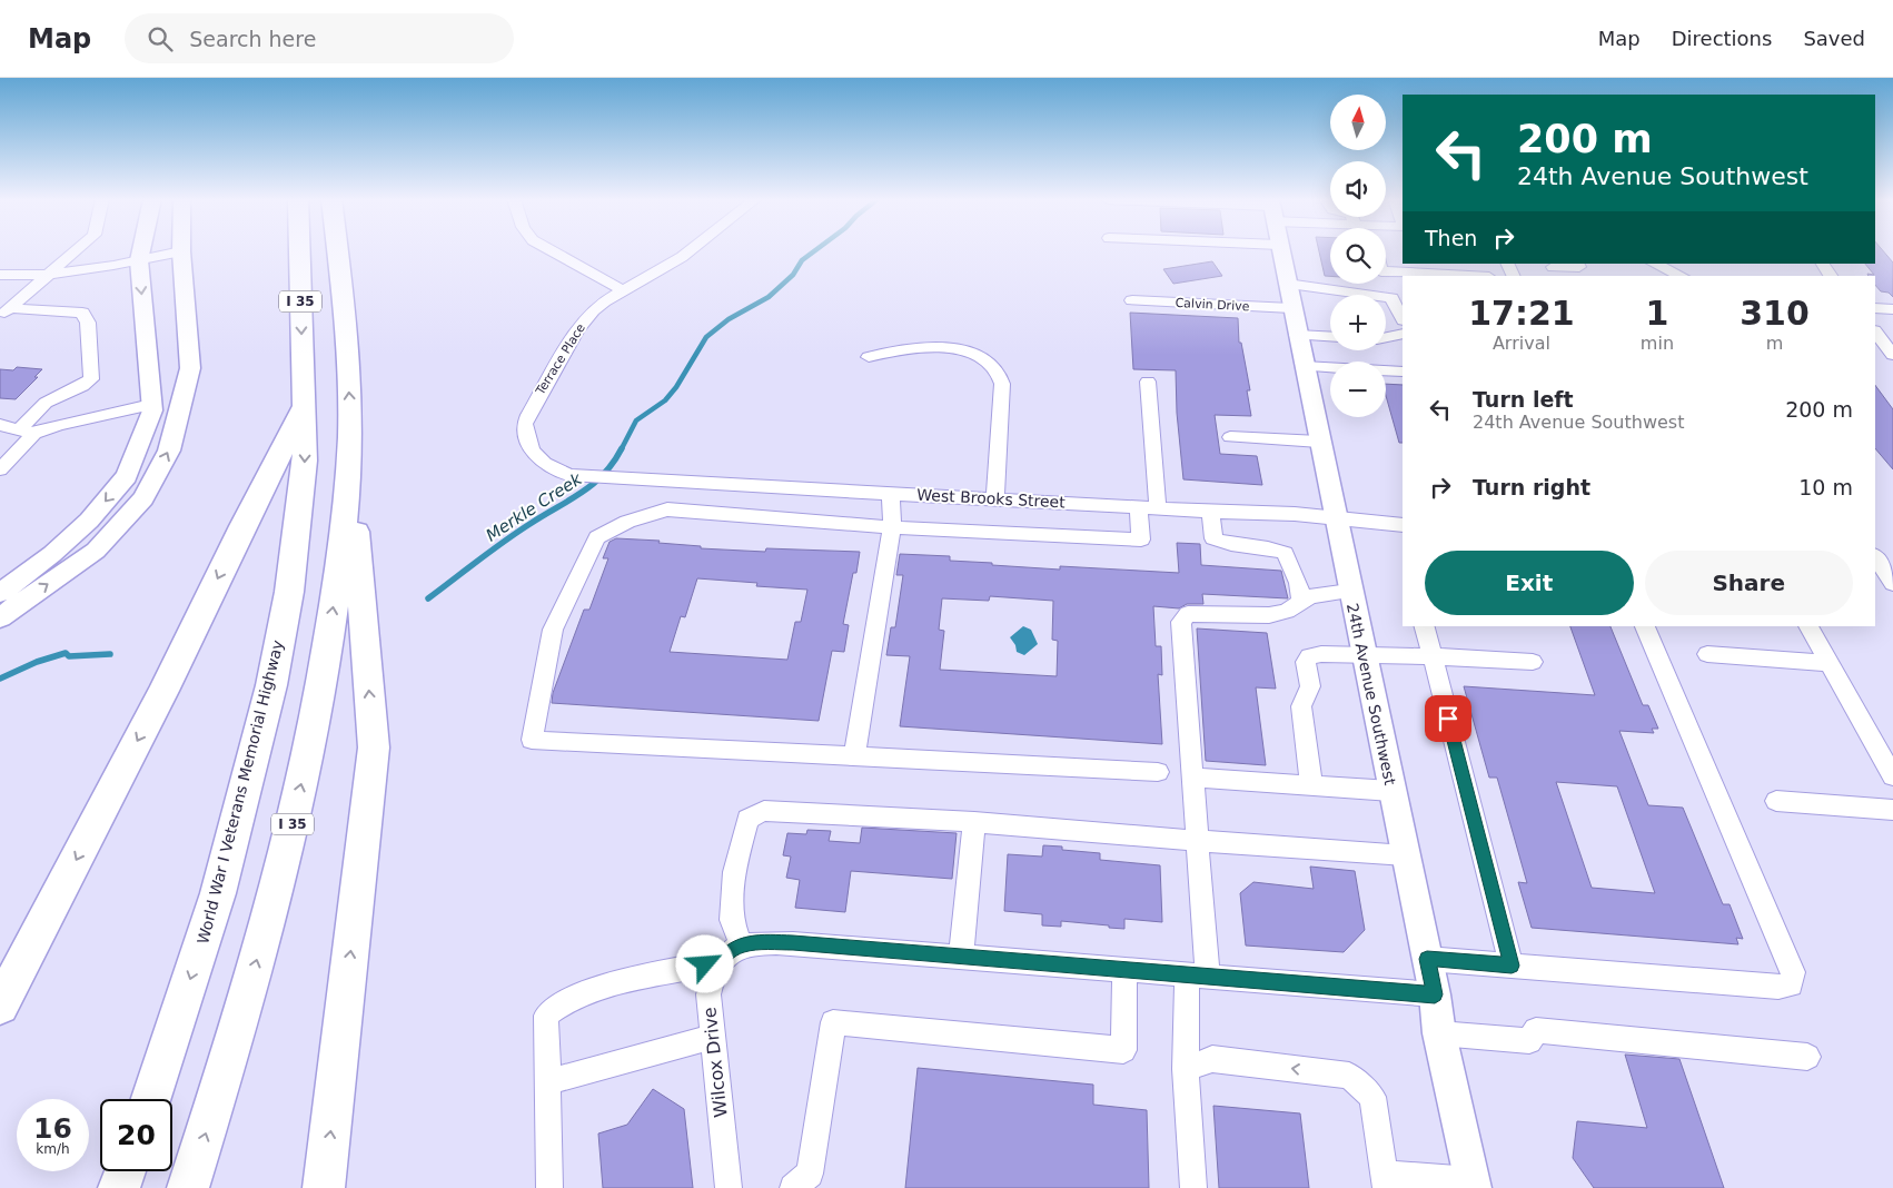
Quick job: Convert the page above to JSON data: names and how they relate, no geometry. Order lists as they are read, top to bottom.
{
  "streets": {
    "highway": ["I 35", "World War I Veterans Memorial Highway"],
    "main road": ["24th Avenue Southwest"],
    "street": [
      "Calvin Drive",
      "Terrace Place",
      "West Brooks Street",
      "Wilcox Drive"
    ]
  },
  "crossings": [
    ["Calvin Drive", "24th Avenue Southwest"],
    ["Terrace Place", "West Brooks Street"],
    ["West Brooks Street", "24th Avenue Southwest"]
  ],
  "water": ["Merkle Creek"],
  "north": "top",
  "page": {
    "header": "Map",
    "search": "Search here",
    "nav": ["Map", "Directions", "Saved"],
    "map_buttons": ["+", "−"],
    "turn": ["200 m", "24th Avenue Southwest"],
    "then": "Then",
    "eta": [
      "17:21",
      "Arrival",
      "1",
      "min",
      "310",
      "m"
    ],
    "list": [
      {
        "name": "Turn left",
        "note": "24th Avenue Southwest",
        "value": "200 m"
      },
      {
        "name": "Turn right",
        "value": "10 m"
      }
    ],
    "buttons": ["Exit", "Share"],
    "speed": "16 km/h",
    "limit": "20"
  }
}
